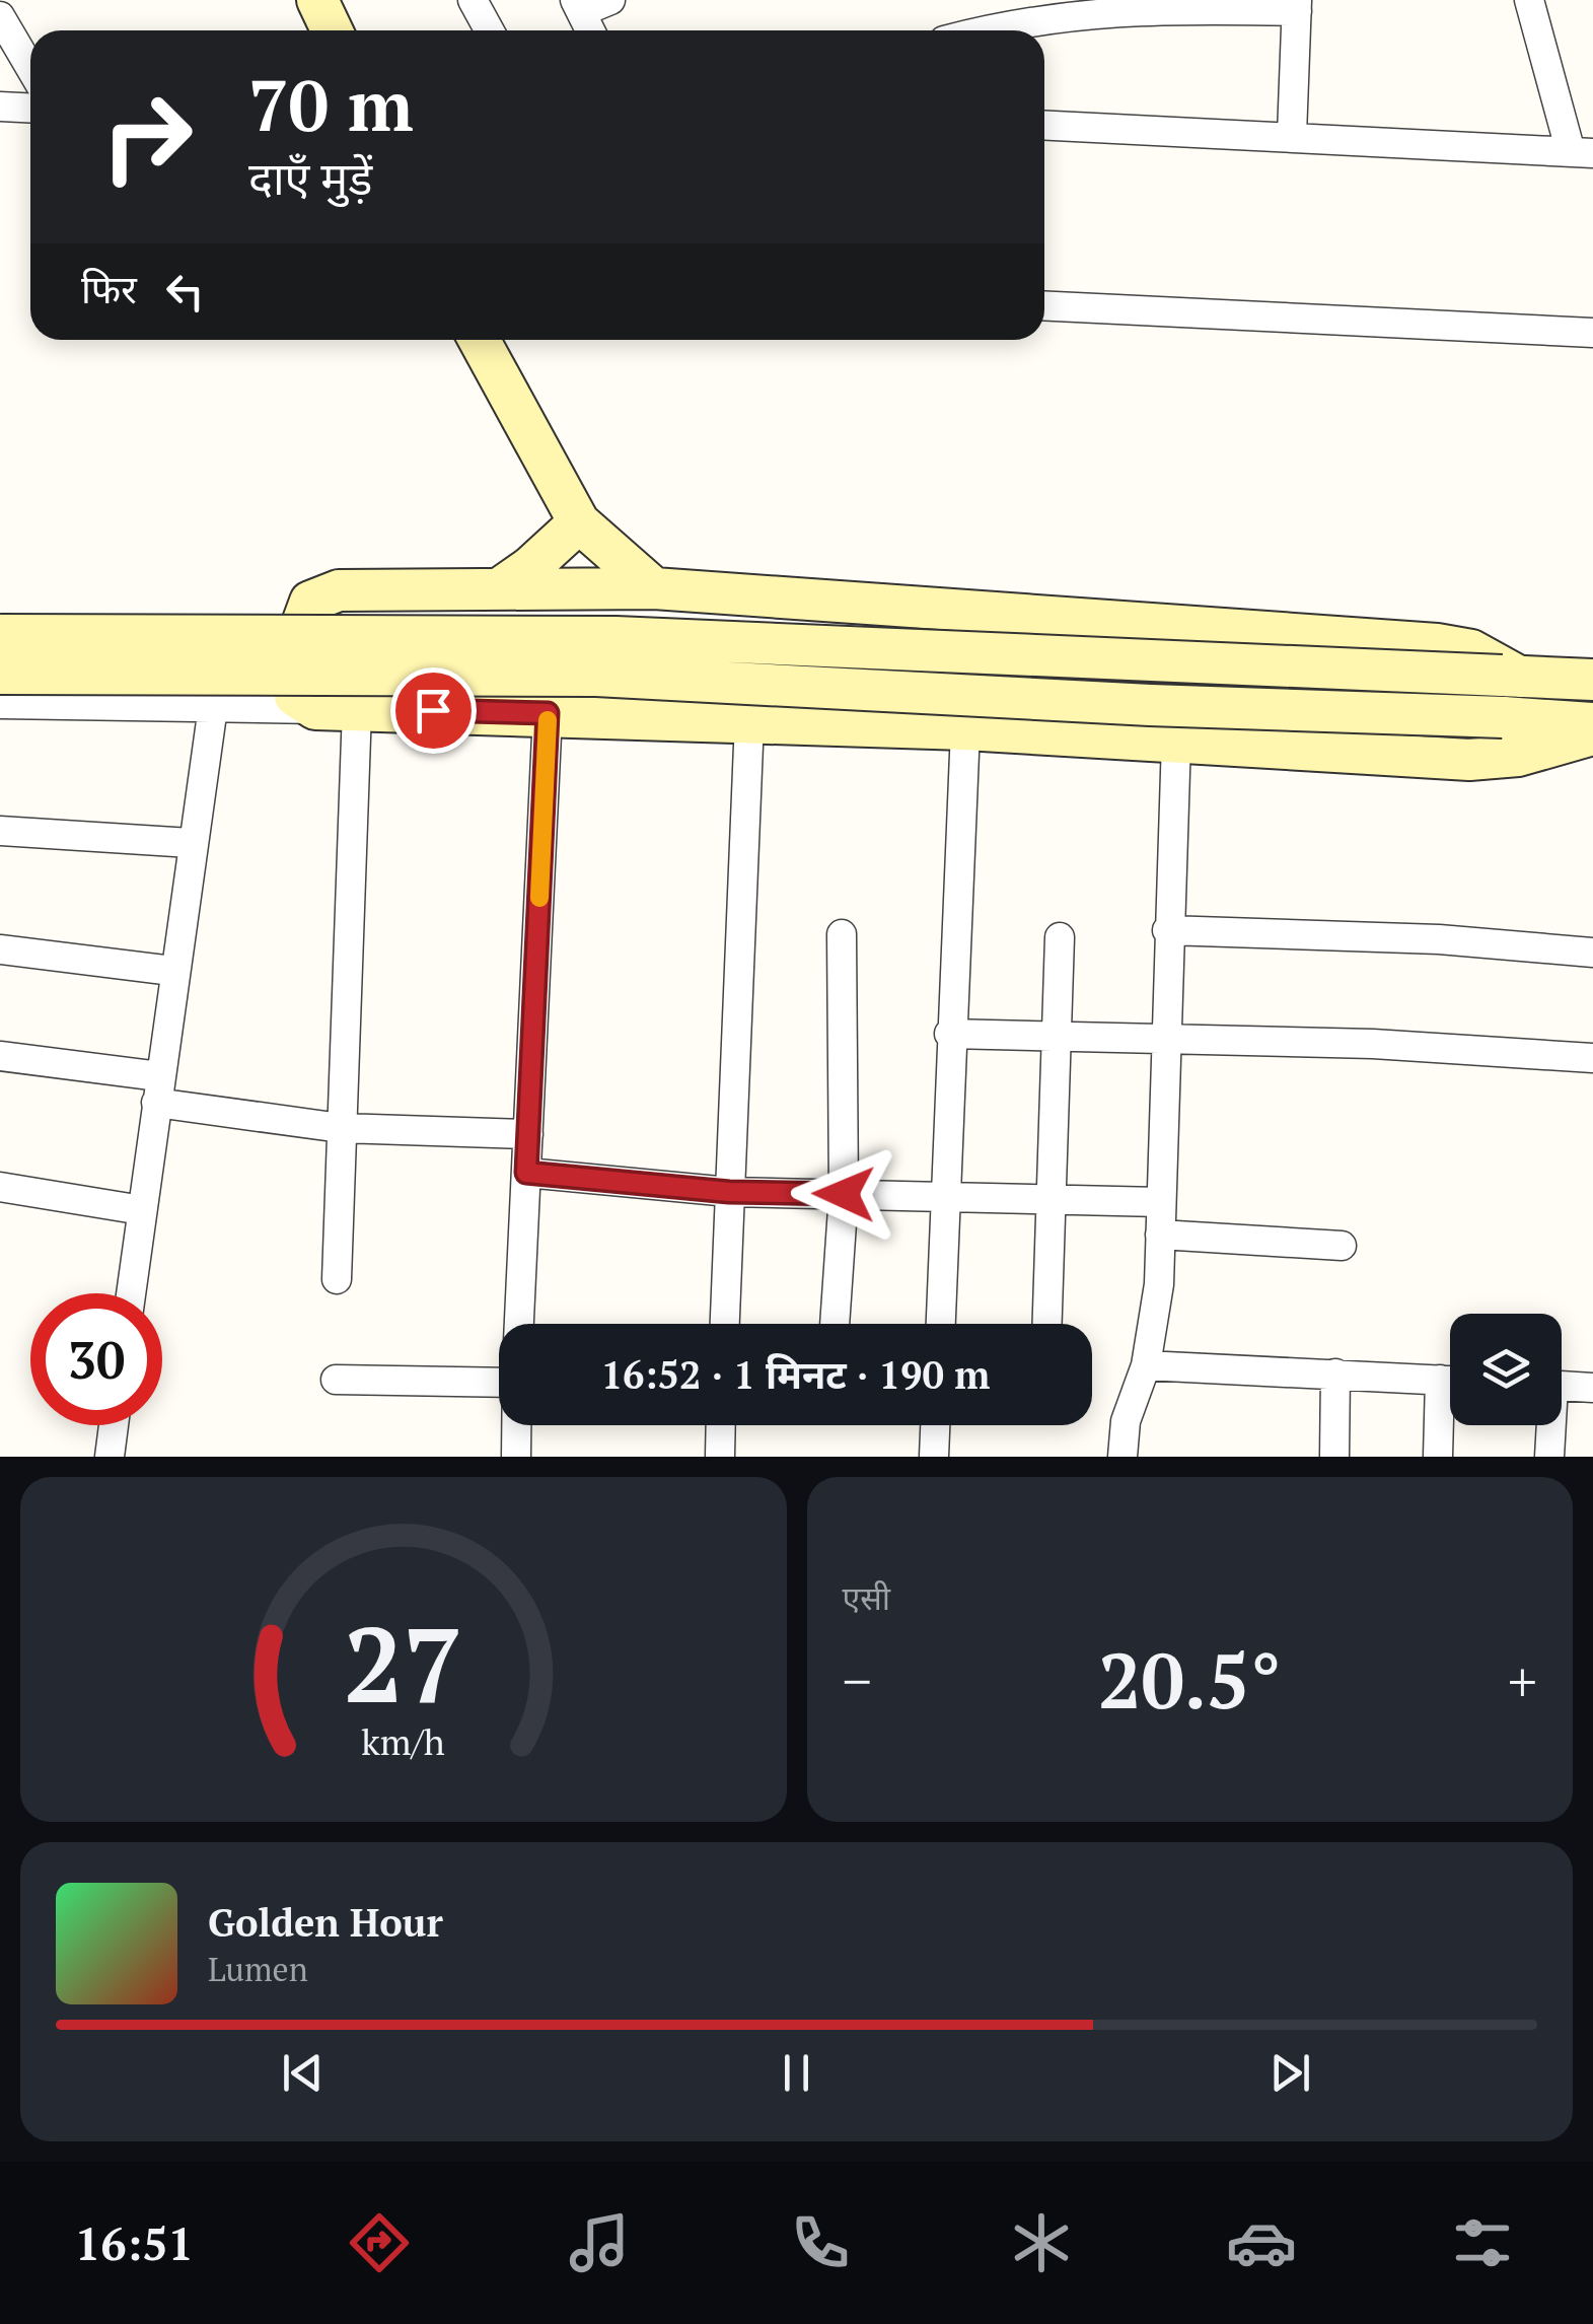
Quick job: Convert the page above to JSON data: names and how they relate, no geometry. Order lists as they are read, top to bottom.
{
  "page": {
    "turn": ["70 m", "दाएँ मुड़ें"],
    "then": "फिर",
    "limit": "30",
    "trip": "16:52 · 1 मिनट · 190 m",
    "tile": "एसी",
    "heat": ["−", "20.5°", "+"],
    "song": ["Golden Hour", "Lumen"],
    "tabs": "16:51",
    "gauge": ["27", "km/h"]
  }
}
